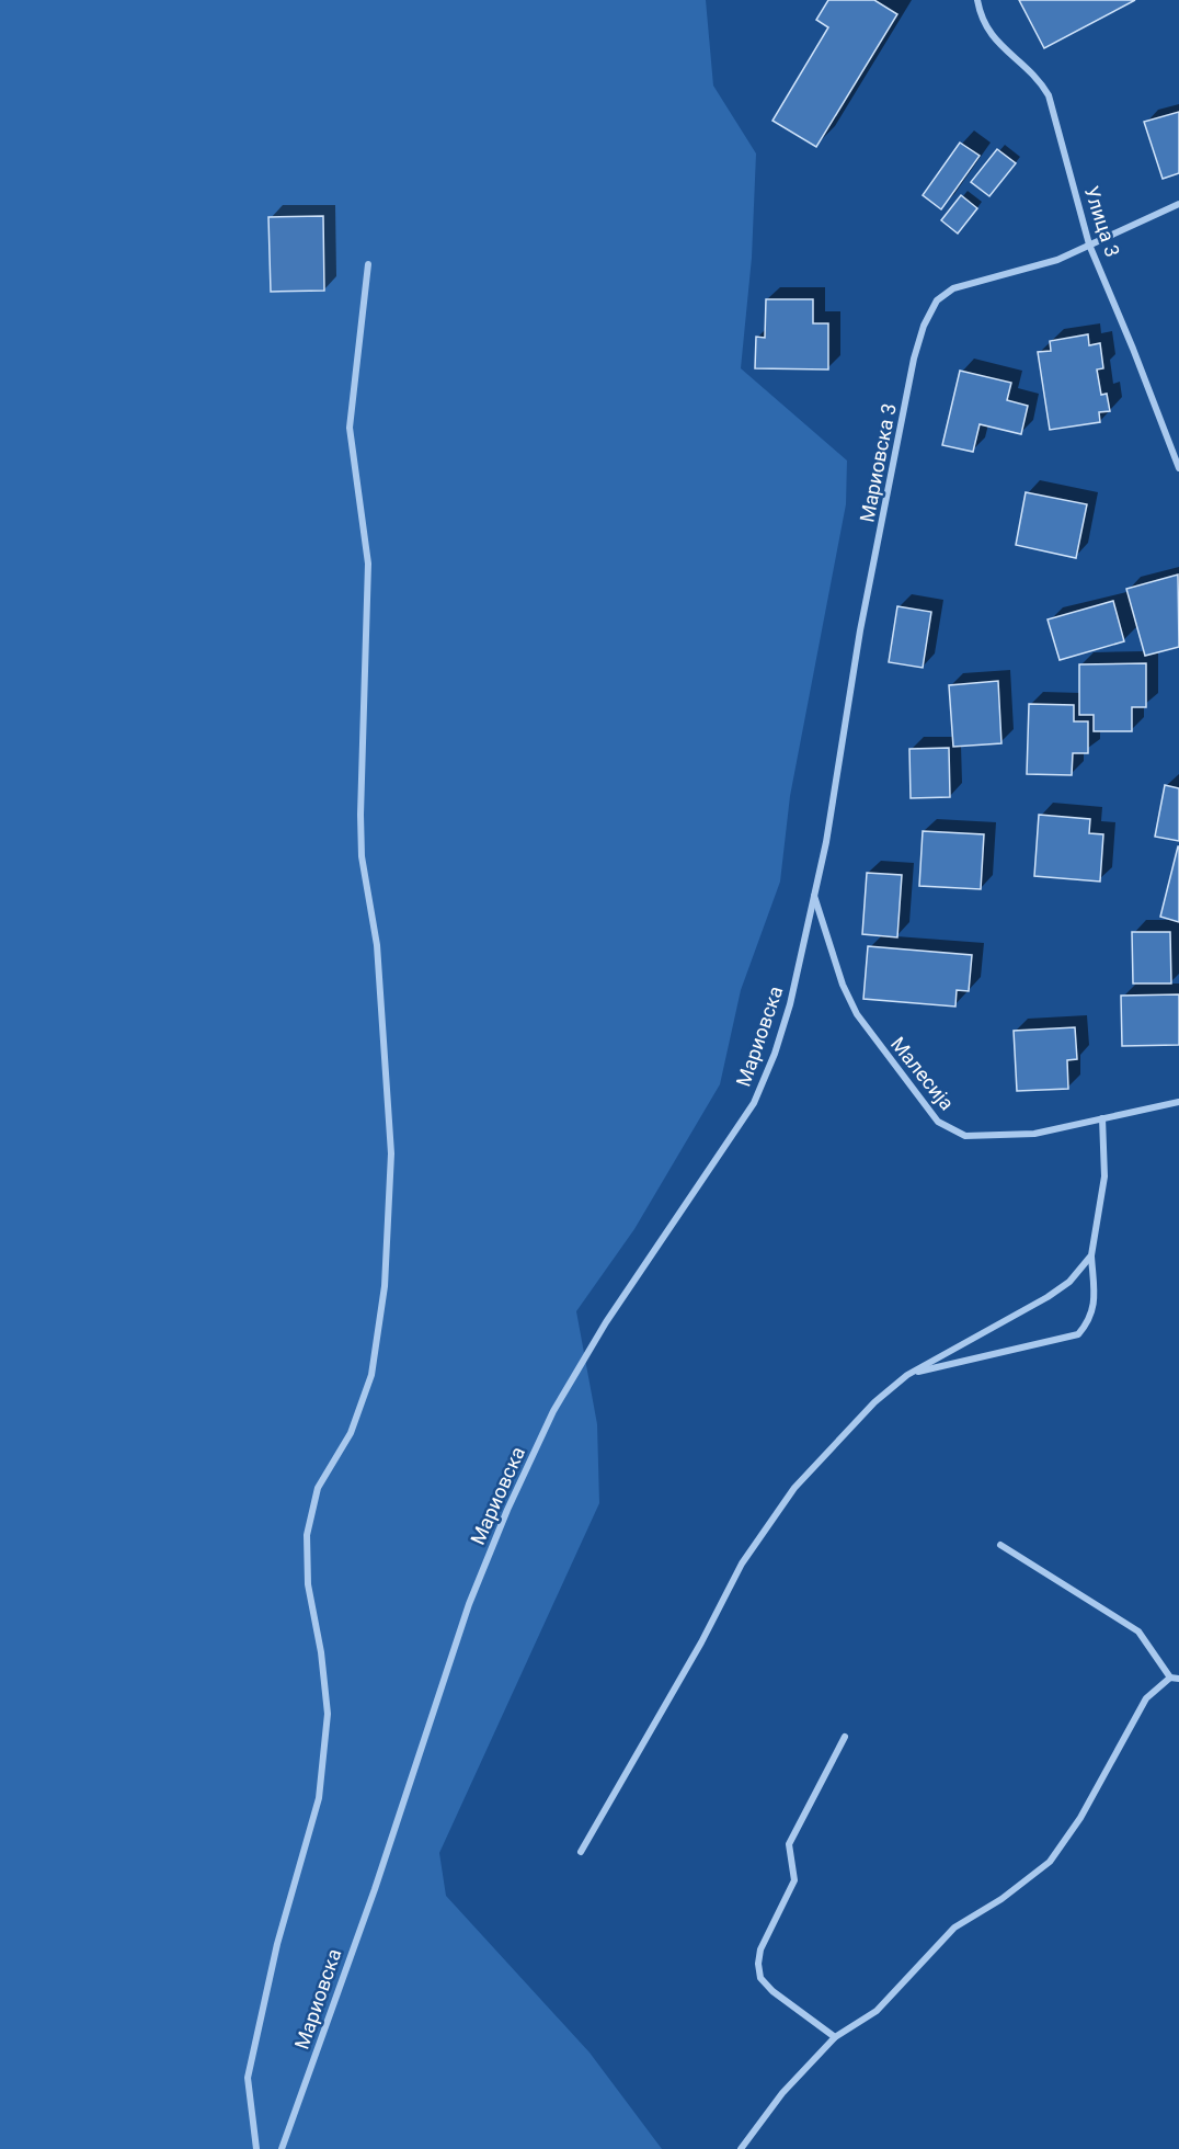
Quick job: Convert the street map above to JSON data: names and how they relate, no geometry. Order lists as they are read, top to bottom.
{
  "streets": {
    "street": [
      "Улица 3",
      "Мариовска 3",
      "Мариовска",
      "Малесија"
    ]
  },
  "crossings": [
    ["Улица 3", "Мариовска 3"],
    ["Мариовска 3", "Мариовска"],
    ["Мариовска 3", "Малесија"],
    ["Мариовска", "Малесија"]
  ]
}
